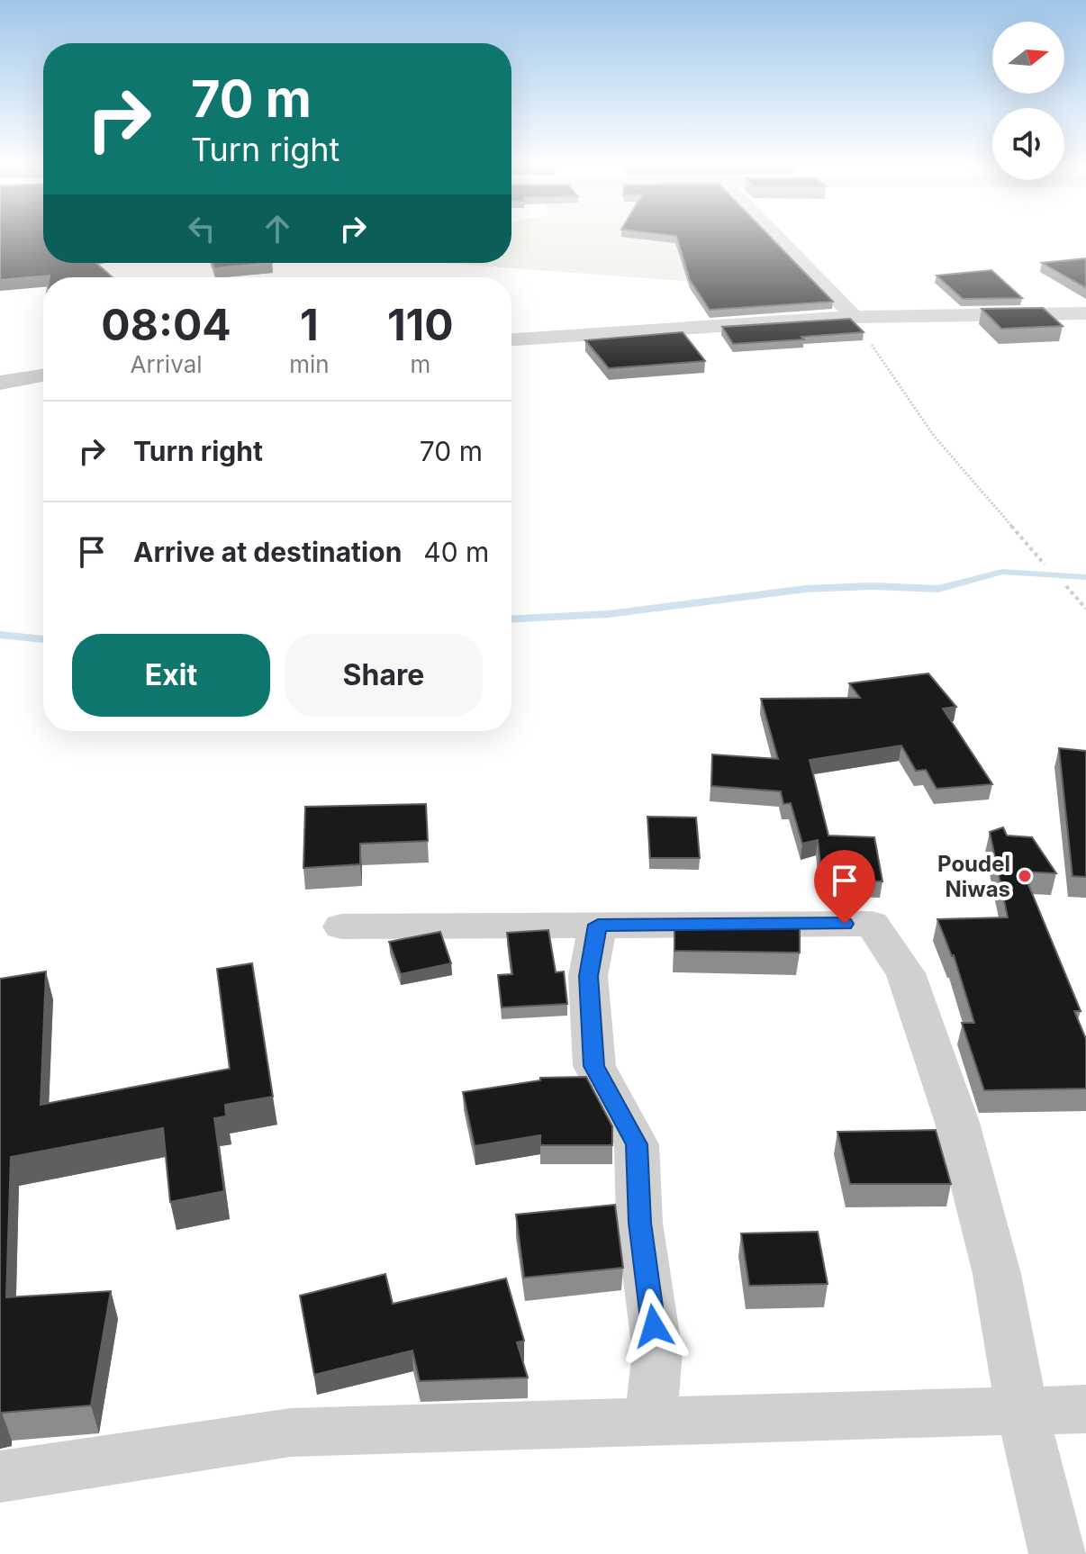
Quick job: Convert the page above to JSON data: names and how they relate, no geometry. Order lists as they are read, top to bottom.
{
  "places": ["Poudel Niwas"],
  "north": "right",
  "page": {
    "turn": ["70 m", "Turn right"],
    "eta": [
      "08:04",
      "Arrival",
      "1",
      "min",
      "110",
      "m"
    ],
    "list": [
      {
        "name": "Turn right",
        "value": "70 m"
      },
      {
        "name": "Arrive at destination",
        "value": "40 m"
      }
    ],
    "buttons": ["Exit", "Share"]
  }
}
